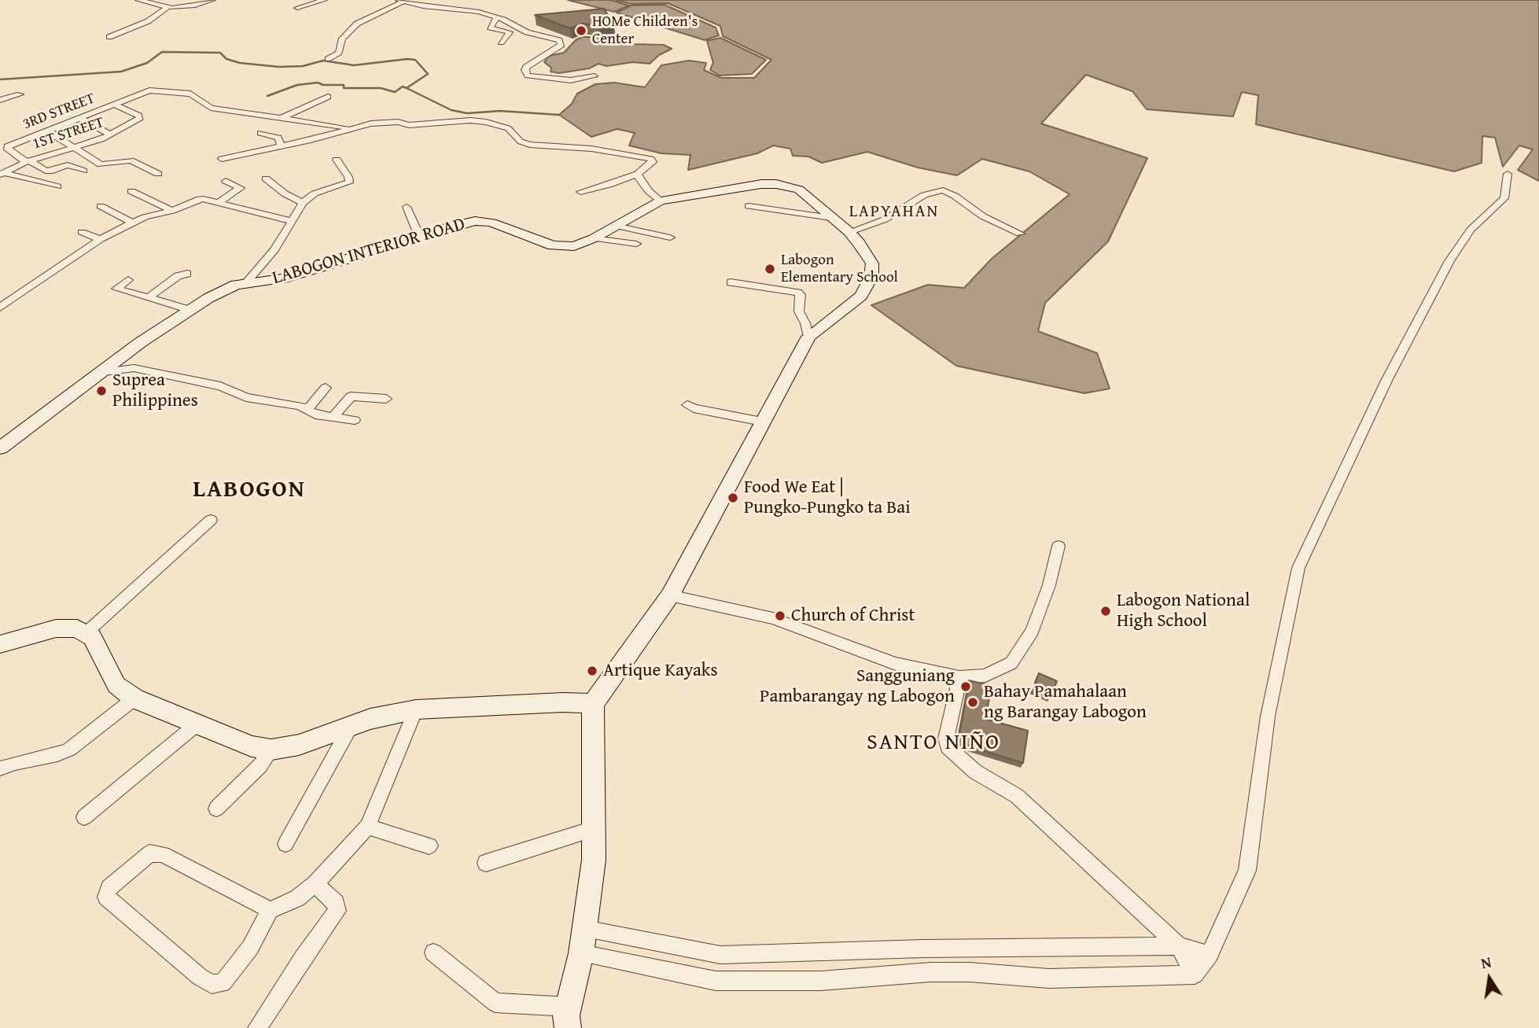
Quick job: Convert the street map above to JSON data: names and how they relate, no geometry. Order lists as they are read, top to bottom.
{
  "streets": {
    "street": ["3RD STREET", "1ST STREET", "LABOGON INTERIOR ROAD"]
  },
  "crossings": [
    ["3RD STREET", "1ST STREET"]
  ],
  "districts": ["LAPYAHAN", "LABOGON", "SANTO NIÑO"],
  "places": [
    "HOMe Children's Center",
    "Labogon Elementary School",
    "Suprea Philippines",
    "Food We Eat | Pungko-Pungko ta Bai",
    "Labogon National High School",
    "Church of Christ",
    "Artique Kayaks",
    "Sangguniang Pambarangay ng Labogon",
    "Bahay Pamahalaan ng Barangay Labogon"
  ],
  "north": "top"
}
